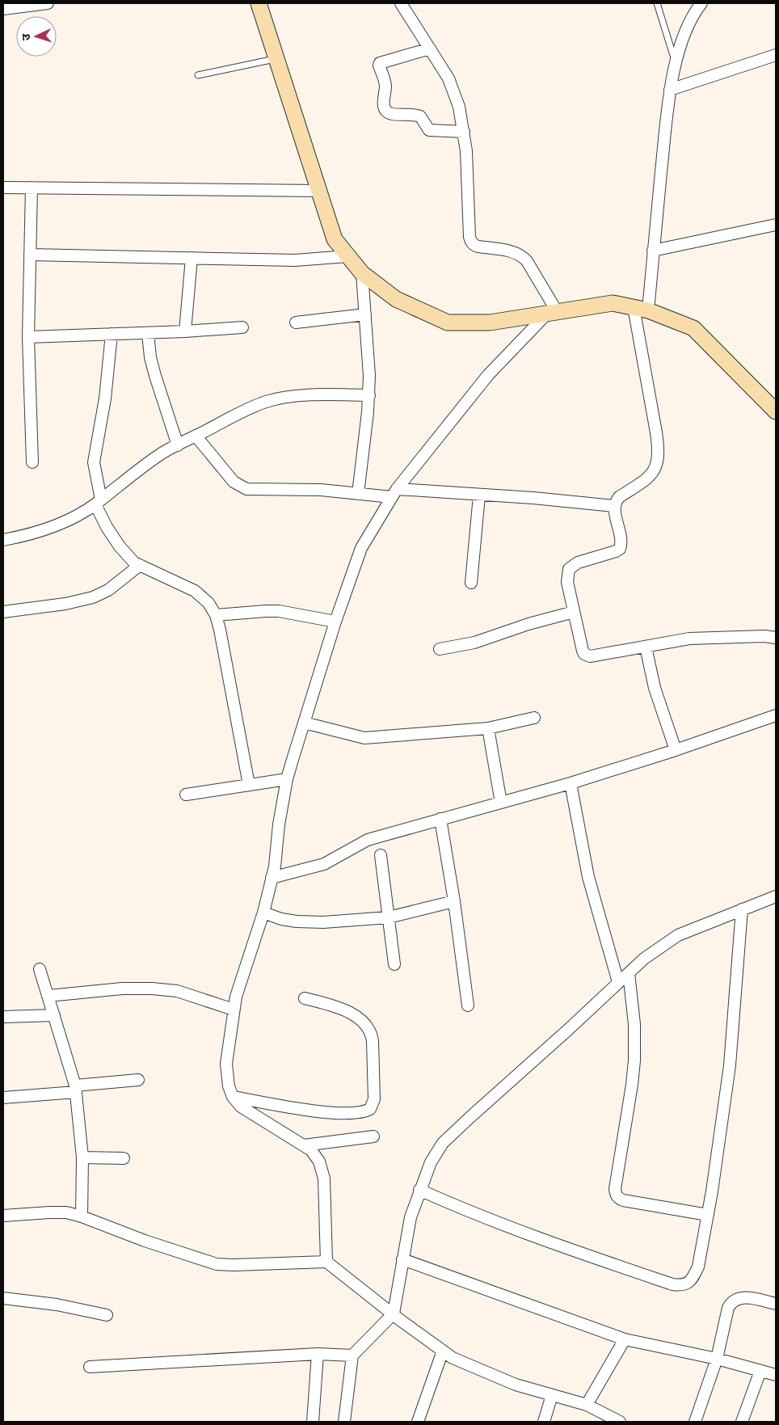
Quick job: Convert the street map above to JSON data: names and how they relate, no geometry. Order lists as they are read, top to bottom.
{
  "north": "left"
}
